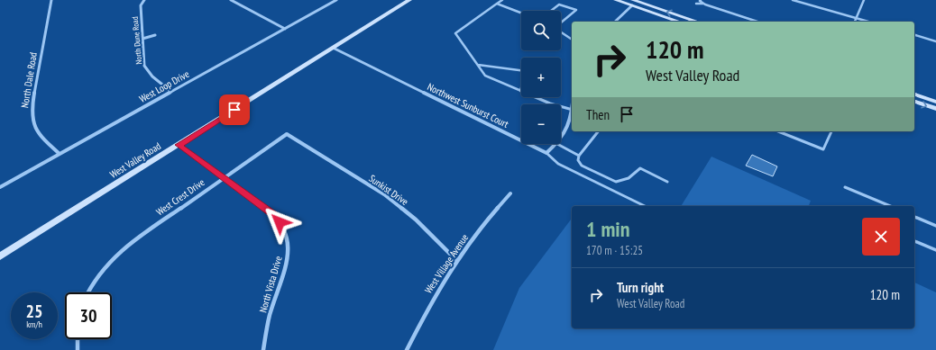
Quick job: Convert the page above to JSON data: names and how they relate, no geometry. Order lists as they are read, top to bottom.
{
  "streets": {
    "main road": ["West Valley Road"],
    "street": [
      "North Dune Road",
      "North Dale Road",
      "West Loop Drive",
      "Northwest Sunburst Court",
      "Sunkist Drive",
      "West Crest Drive",
      "West Village Avenue",
      "North Vista Drive"
    ]
  },
  "crossings": [
    ["North Dune Road", "West Loop Drive"],
    ["North Dale Road", "West Loop Drive"],
    ["Northwest Sunburst Court", "West Valley Road"],
    ["West Valley Road", "North Vista Drive"],
    ["Sunkist Drive", "West Crest Drive"],
    ["Sunkist Drive", "West Village Avenue"],
    ["West Crest Drive", "North Vista Drive"]
  ],
  "page": {
    "map_buttons": ["+", "−"],
    "turn": ["120 m", "West Valley Road"],
    "then": "Then",
    "heading": ["1 min", "170 m · 15:25"],
    "list": [
      {
        "name": "Turn right",
        "note": "West Valley Road",
        "value": "120 m"
      }
    ],
    "speed": "25 km/h",
    "limit": "30"
  }
}
